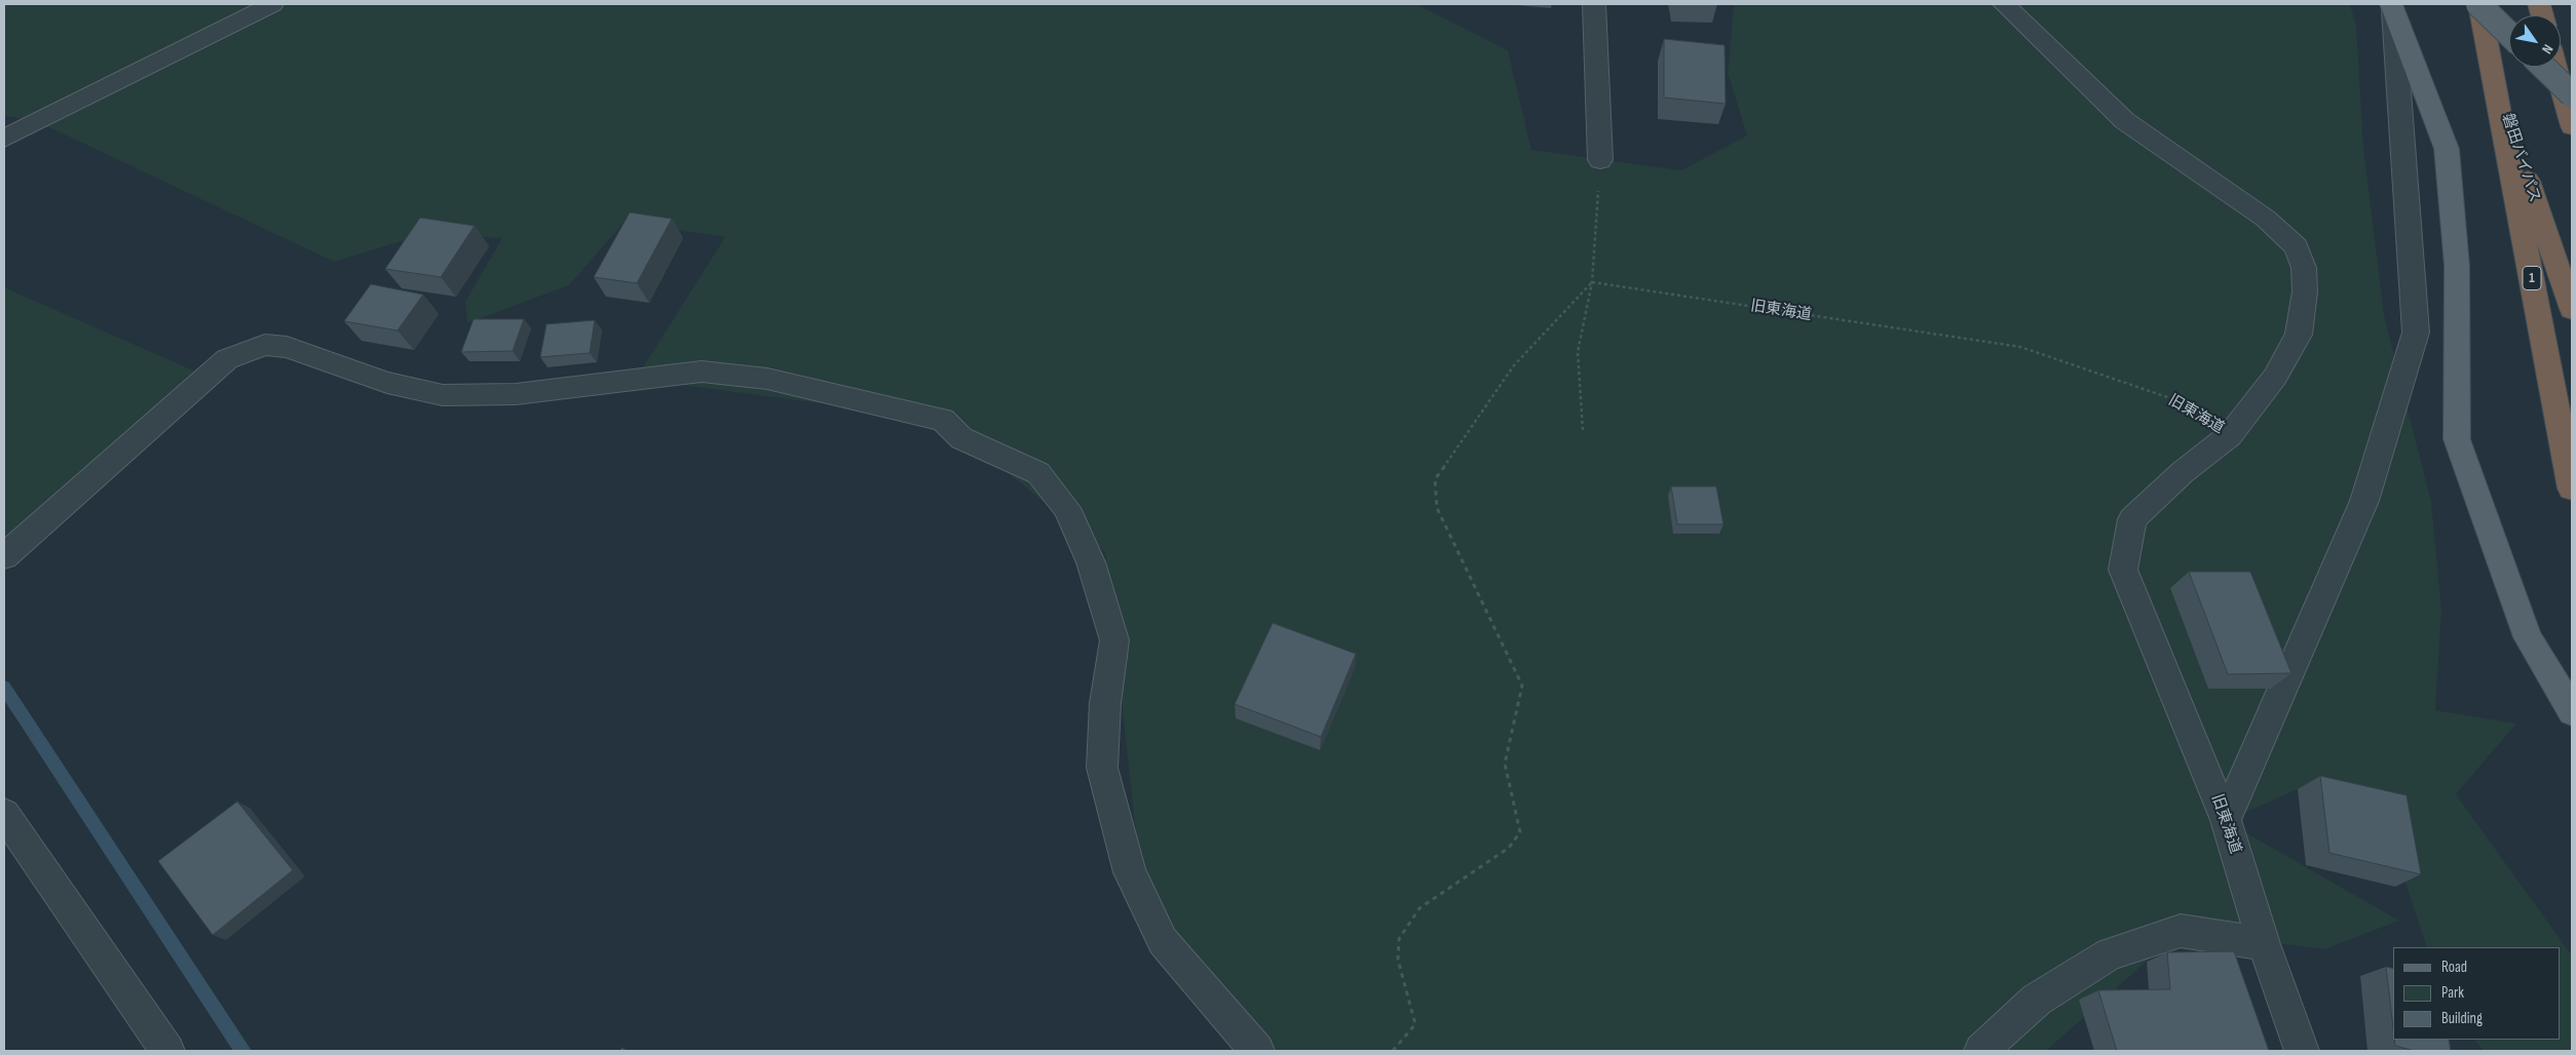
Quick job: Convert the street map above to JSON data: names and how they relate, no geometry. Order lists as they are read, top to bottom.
{
  "streets": {
    "highway": ["磐田バイパス", "1"],
    "street": ["旧東海道"]
  },
  "crossings": [
    ["磐田バイパス", "1"]
  ],
  "legend": ["Road", "Park", "Building"],
  "north": "bottom right"
}
